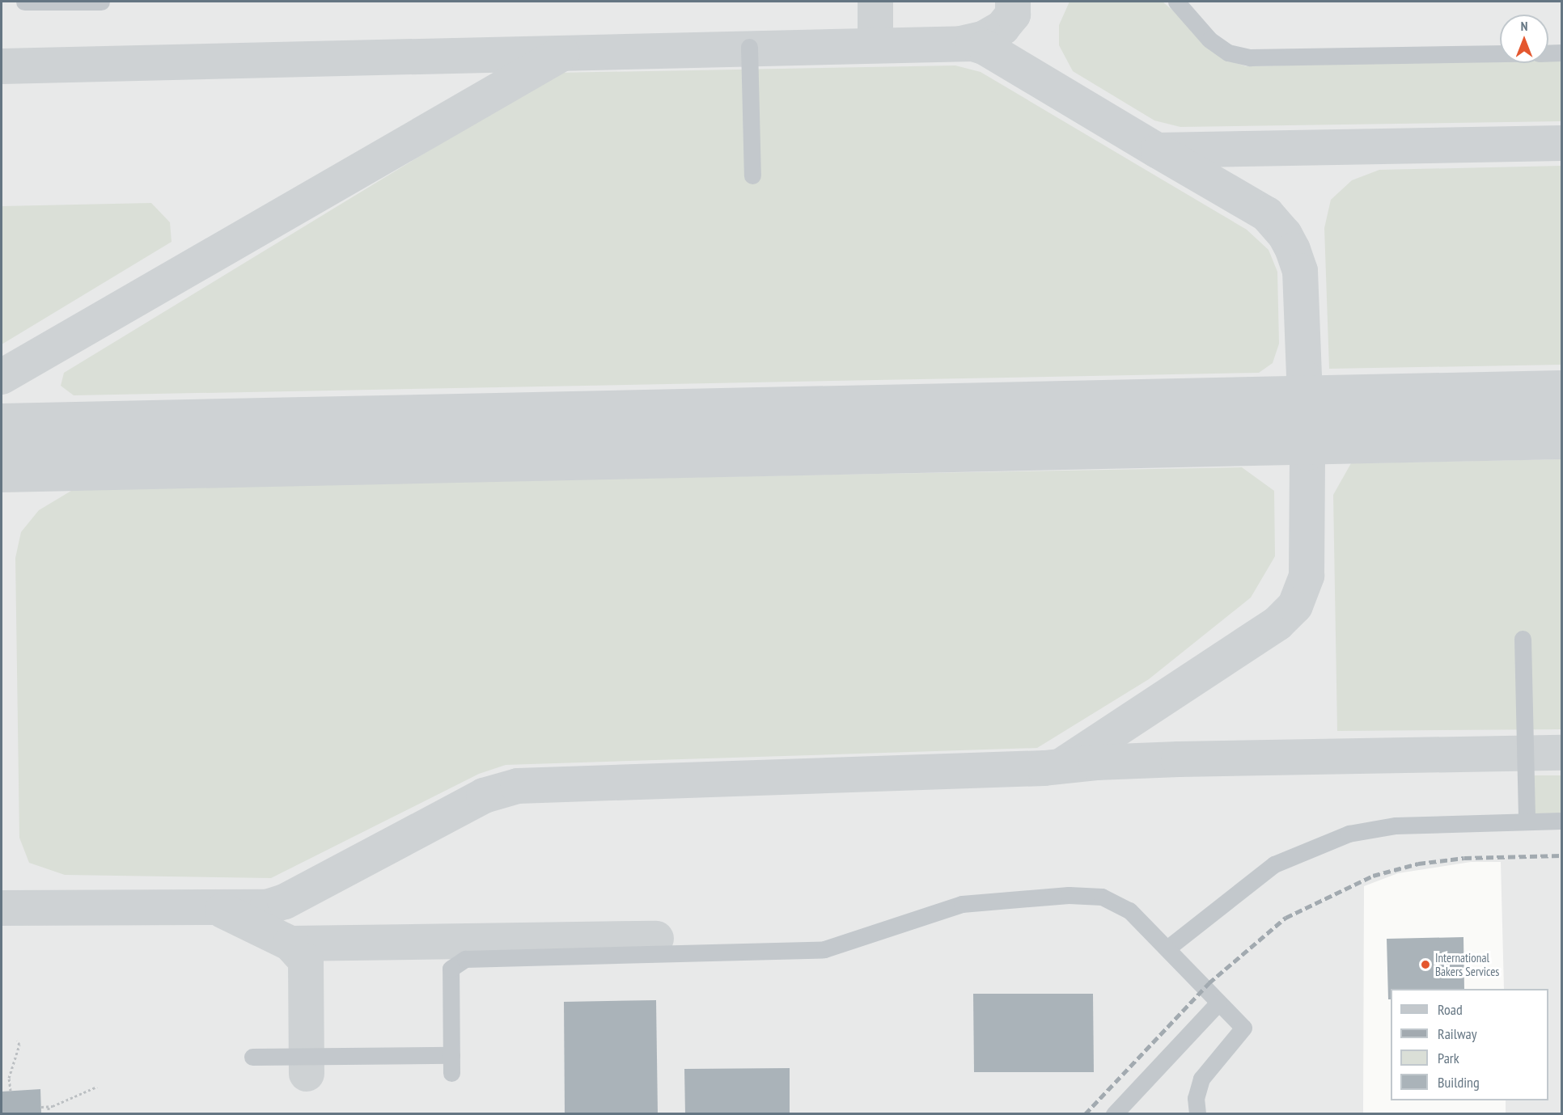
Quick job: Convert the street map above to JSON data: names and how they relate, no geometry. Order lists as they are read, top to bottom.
{
  "places": ["International Bakers Services"],
  "legend": [
    "Road",
    "Railway",
    "Park",
    "Building"
  ],
  "north": "top"
}
